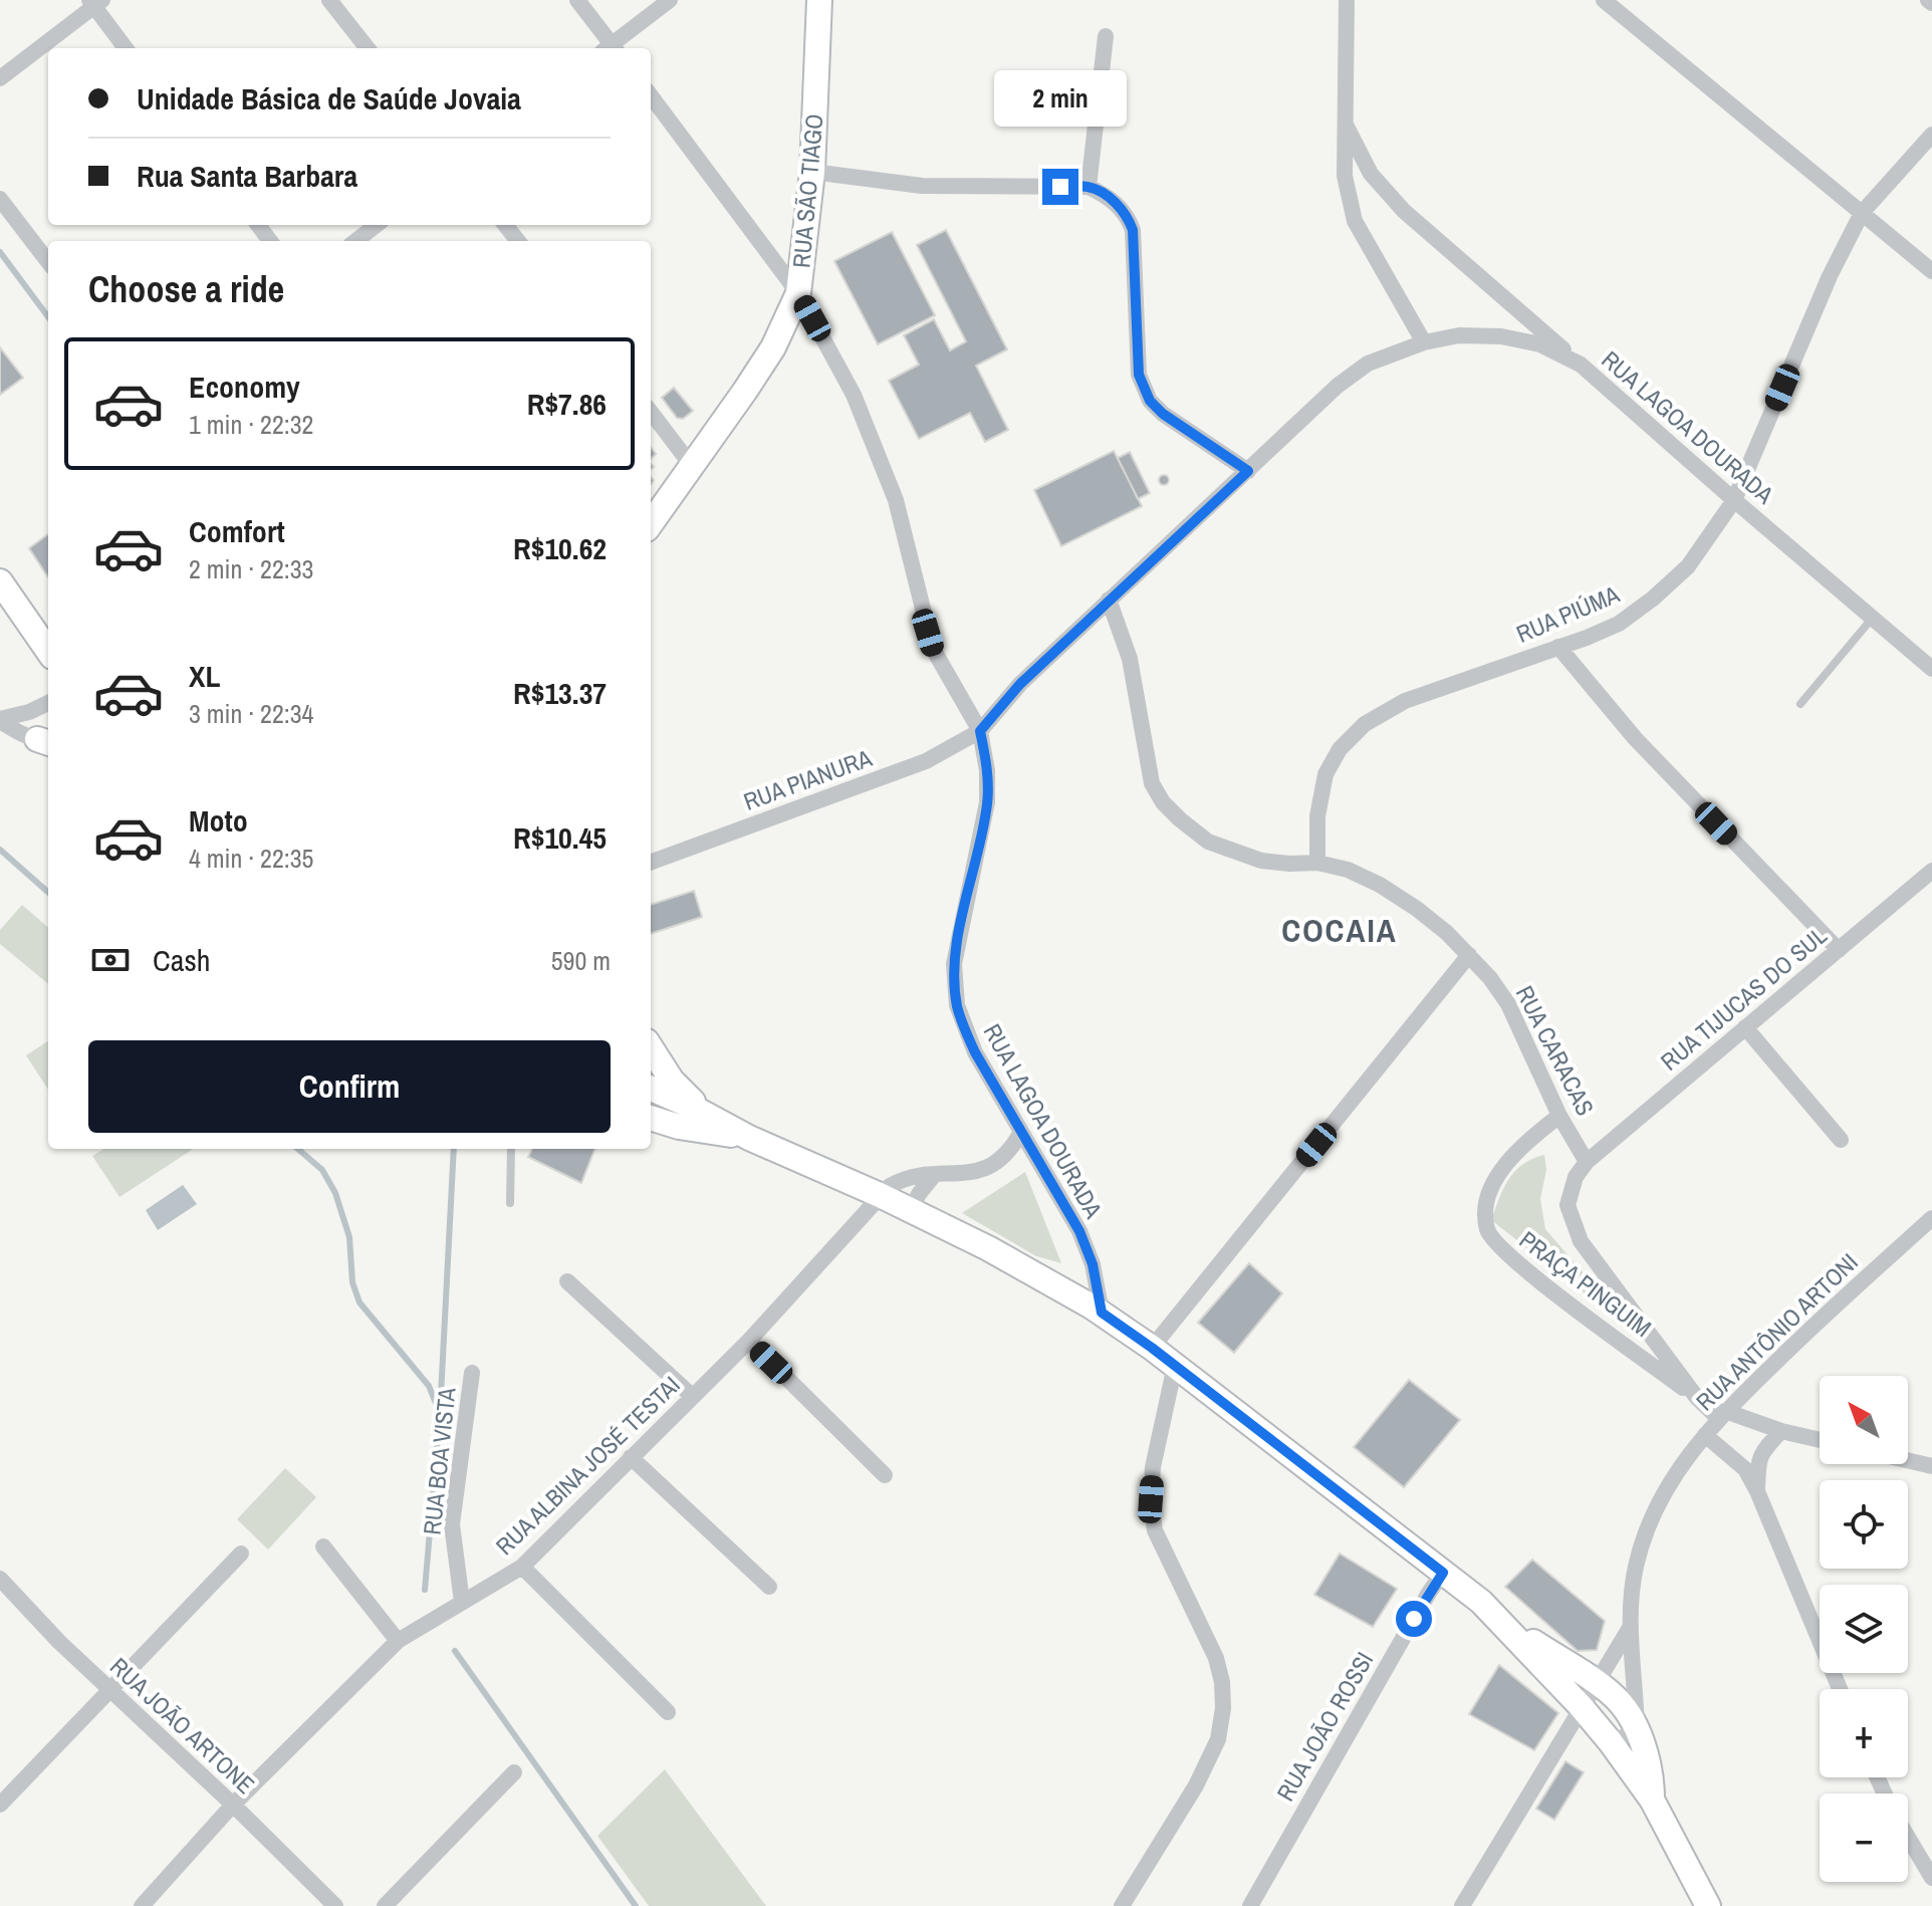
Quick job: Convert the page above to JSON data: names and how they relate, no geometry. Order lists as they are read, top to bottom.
{
  "streets": {
    "main road": ["RUA SÃO TIAGO"],
    "street": [
      "RUA LAGOA DOURADA",
      "RUA PIÚMA",
      "RUA PIANURA",
      "RUA TIJUCAS DO SUL",
      "RUA CARACAS",
      "PRAÇA PINGUIM",
      "RUA ANTÔNIO ARTONI",
      "RUA BOA VISTA",
      "RUA ALBINA JOSÉ TESTAI",
      "RUA JOÃO ARTONE",
      "RUA JOÃO ROSSI"
    ]
  },
  "crossings": [
    ["RUA LAGOA DOURADA", "RUA PIÚMA"],
    ["RUA LAGOA DOURADA", "RUA PIANURA"],
    ["RUA LAGOA DOURADA", "RUA CARACAS"],
    ["RUA PIÚMA", "RUA CARACAS"],
    ["RUA TIJUCAS DO SUL", "RUA CARACAS"],
    ["RUA CARACAS", "PRAÇA PINGUIM"],
    ["RUA BOA VISTA", "RUA ALBINA JOSÉ TESTAI"],
    ["RUA ALBINA JOSÉ TESTAI", "RUA JOÃO ARTONE"]
  ],
  "districts": ["COCAIA"],
  "north": "top left",
  "page": {
    "banner": ["Unidade Básica de Saúde Jovaia", "Rua Santa Barbara"],
    "bubble": "2 min",
    "heading": "Choose a ride",
    "list": [
      {
        "name": "Economy",
        "note": "1 min · 22:32",
        "value": "R$7.86"
      },
      {
        "name": "Comfort",
        "note": "2 min · 22:33",
        "value": "R$10.62"
      },
      {
        "name": "XL",
        "note": "3 min · 22:34",
        "value": "R$13.37"
      },
      {
        "name": "Moto",
        "note": "4 min · 22:35",
        "value": "R$10.45"
      }
    ],
    "pay": ["Cash", "590 m"],
    "buttons": "Confirm",
    "map_buttons": ["+", "−"]
  }
}
